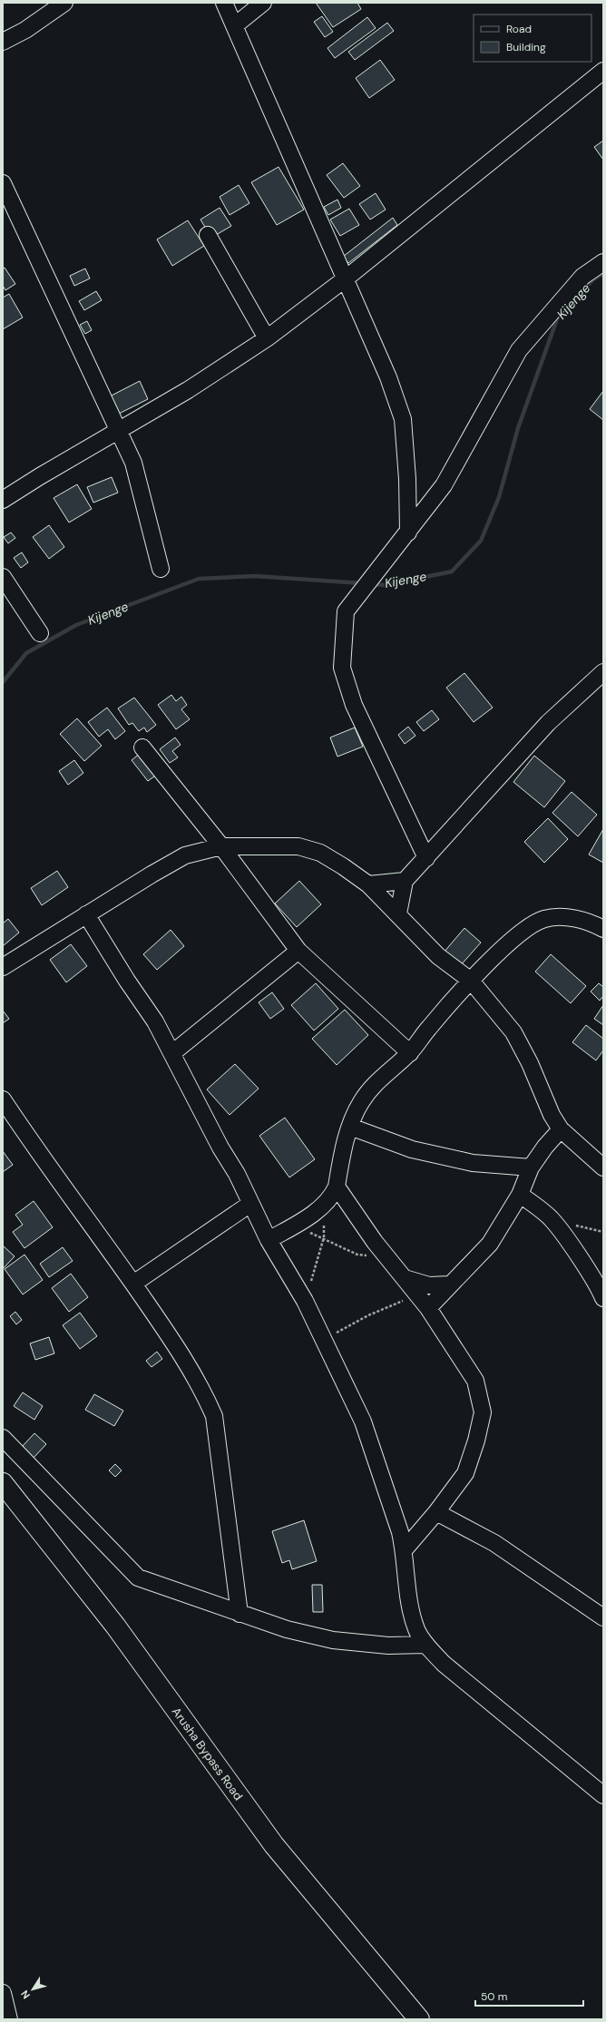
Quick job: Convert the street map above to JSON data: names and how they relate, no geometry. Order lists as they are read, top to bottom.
{
  "streets": {
    "main road": ["Arusha Bypass Road"]
  },
  "water": ["Kijenge"],
  "legend": ["Road", "Building"],
  "scale_bar": "50 m",
  "north": "bottom left"
}
